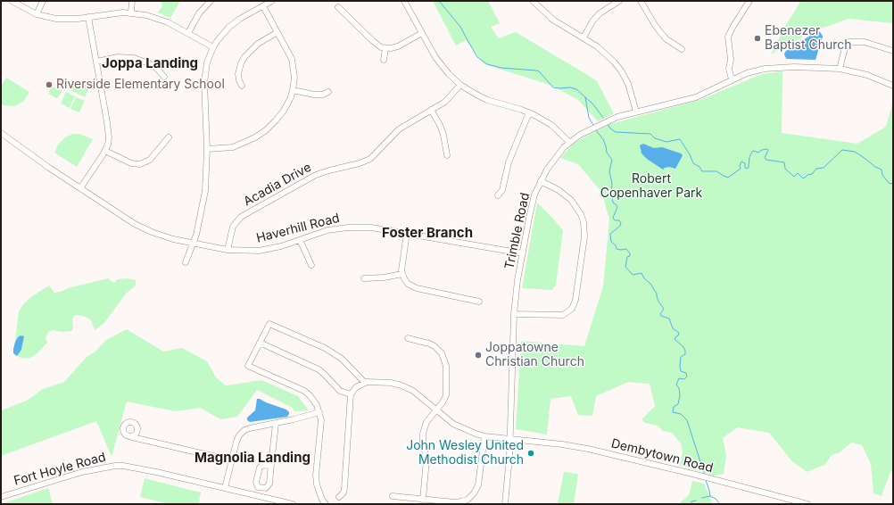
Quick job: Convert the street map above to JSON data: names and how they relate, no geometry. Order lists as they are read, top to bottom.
{
  "streets": {
    "street": [
      "Acadia Drive",
      "Haverhill Road",
      "Trimble Road",
      "Dembytown Road",
      "Fort Hoyle Road"
    ]
  },
  "crossings": [
    ["Acadia Drive", "Haverhill Road"],
    ["Haverhill Road", "Trimble Road"],
    ["Trimble Road", "Dembytown Road"]
  ],
  "districts": ["Joppa Landing", "Foster Branch", "Magnolia Landing"],
  "parks": ["Robert Copenhaver Park"],
  "places": [
    "Ebenezer Baptist Church",
    "Riverside Elementary School",
    "Joppatowne Christian Church",
    "John Wesley United Methodist Church"
  ]
}
